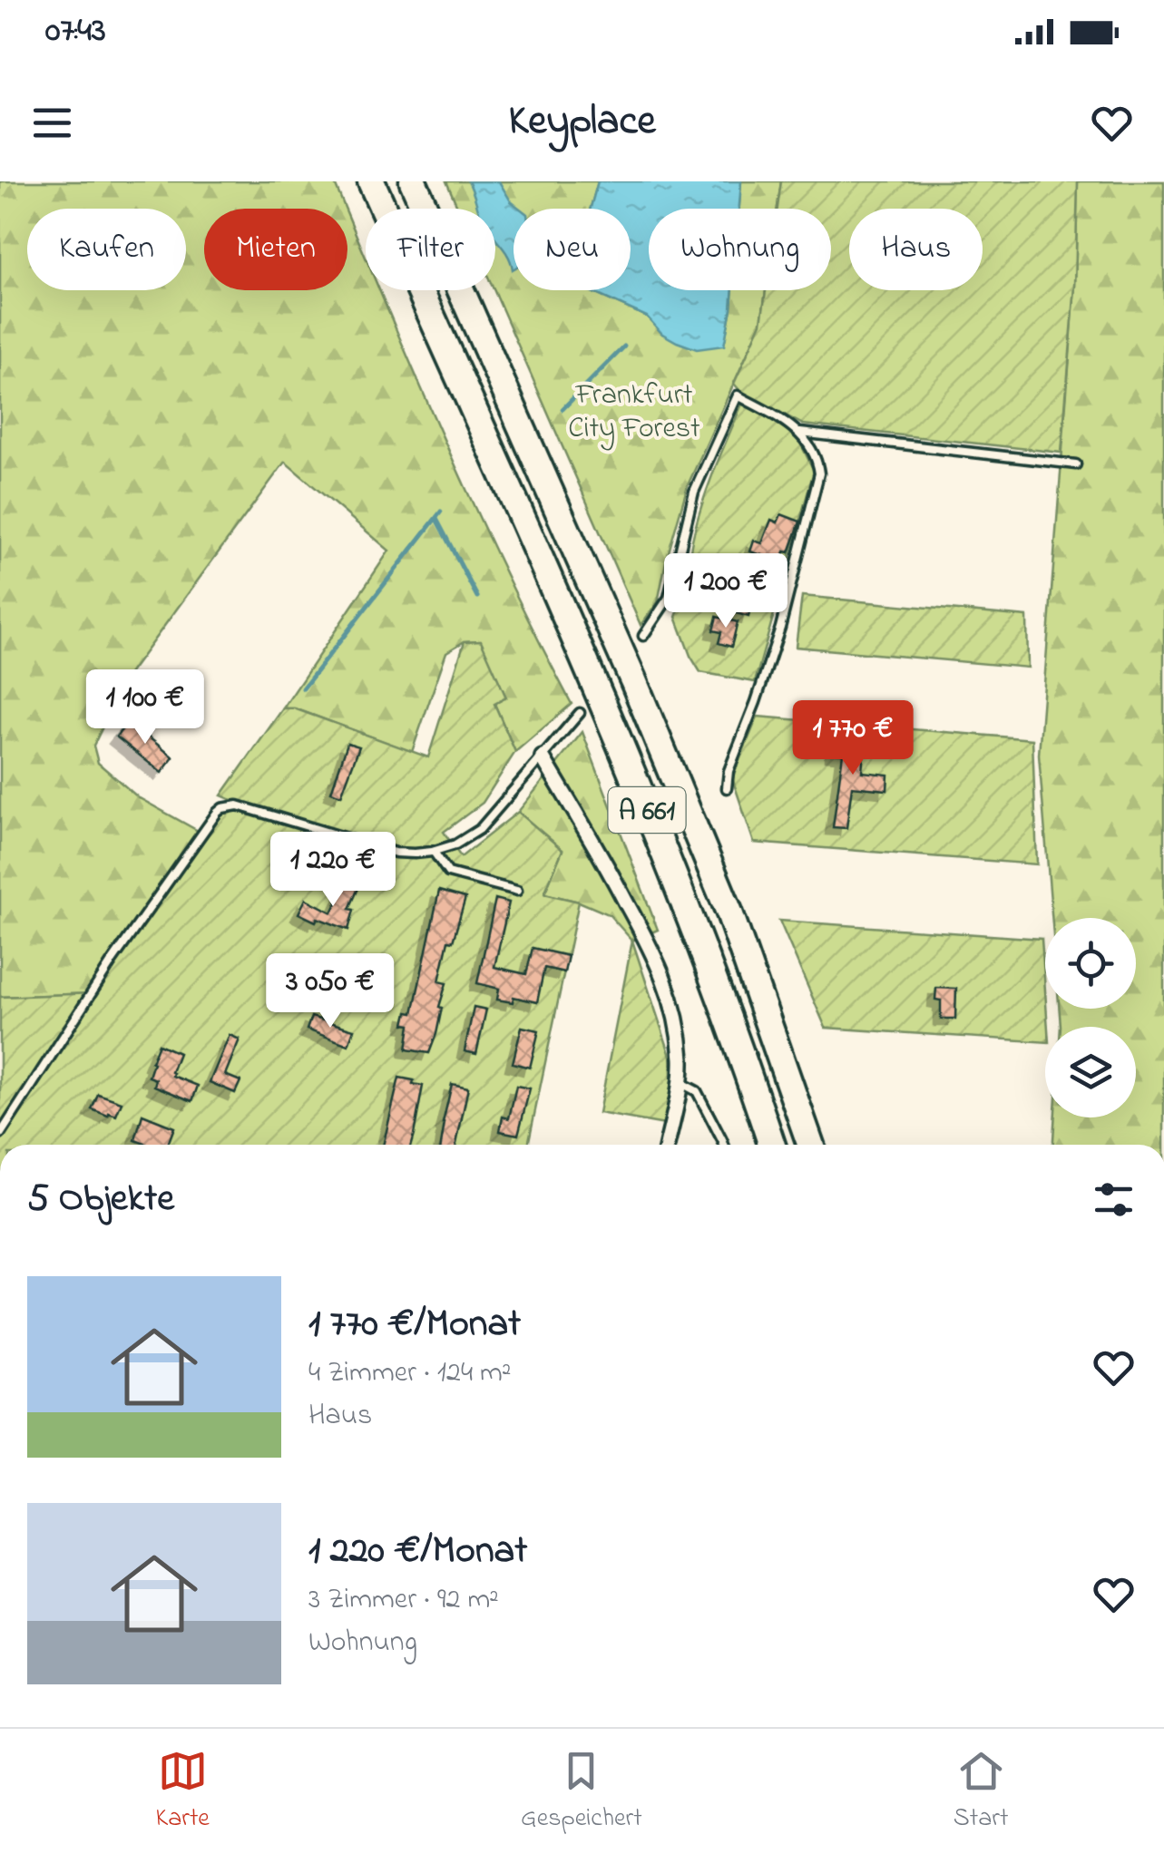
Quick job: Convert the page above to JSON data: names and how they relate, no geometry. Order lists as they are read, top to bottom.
{
  "streets": {
    "highway": ["A 661"]
  },
  "parks": ["Frankfurt City Forest"],
  "page": {
    "status": "07:43",
    "header": "Keyplace",
    "chip": [
      "Kaufen",
      "Mieten",
      "Filter",
      "Neu",
      "Wohnung",
      "Haus"
    ],
    "price": [
      "1 200 €",
      "1 100 €",
      "1 770 €",
      "1 220 €",
      "3 050 €"
    ],
    "heading": "5 Objekte",
    "list": [
      {
        "name": "1 770 €/Monat",
        "note": "4 Zimmer · 124 m² · Haus"
      },
      {
        "name": "1 220 €/Monat",
        "note": "3 Zimmer · 92 m² · Wohnung"
      }
    ],
    "tabs": ["Karte", "Gespeichert", "Start"]
  }
}
